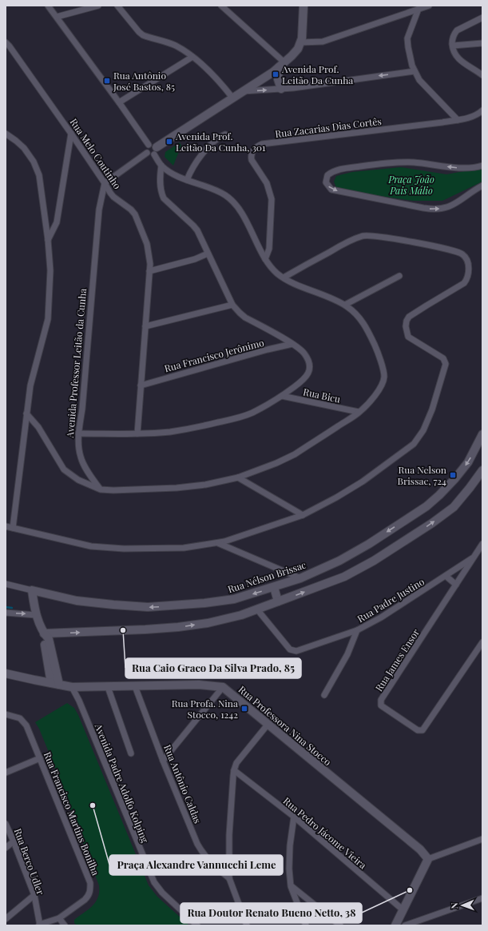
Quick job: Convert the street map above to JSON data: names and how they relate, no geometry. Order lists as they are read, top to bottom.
{
  "streets": {
    "street": [
      "Rua Zacarias Dias Cortês",
      "Rua Melo Coutinho",
      "Rua Francisco Jerônimo",
      "Avenida Professor Leitão da Cunha",
      "Rua Bicu",
      "Rua Nélson Brissac",
      "Rua Padre Justino",
      "Rua James Ensor",
      "Rua Professora Nina Stocco",
      "Avenida Padre Adolfo Kolping",
      "Rua Antônio Caldas",
      "Rua Francisco Martins Bonilha",
      "Rua Pedro Jácome Vieira",
      "Rua Berco Udler"
    ]
  },
  "crossings": [
    ["Rua Melo Coutinho", "Rua Francisco Jerônimo"],
    ["Rua Melo Coutinho", "Avenida Professor Leitão da Cunha"],
    ["Rua Padre Justino", "Rua James Ensor"],
    ["Rua Professora Nina Stocco", "Avenida Padre Adolfo Kolping"],
    ["Rua Professora Nina Stocco", "Rua Antônio Caldas"],
    ["Rua Francisco Martins Bonilha", "Rua Berco Udler"]
  ],
  "parks": ["Praça João Pais Málio"],
  "places": {
    "transit": [
      "Avenida Prof. Leitão Da Cunha",
      "Rua Antônio José Bastos, 85",
      "Avenida Prof. Leitão Da Cunha, 301",
      "Rua Nelson Brissac, 724",
      "Rua Profa. Nina Stocco, 1242"
    ],
    "other": ["Rua Caio Graco Da Silva Prado, 85", "Praça Alexandre Vannucchi Leme", "Rua Doutor Renato Bueno Netto, 38"]
  },
  "north": "left"
}
